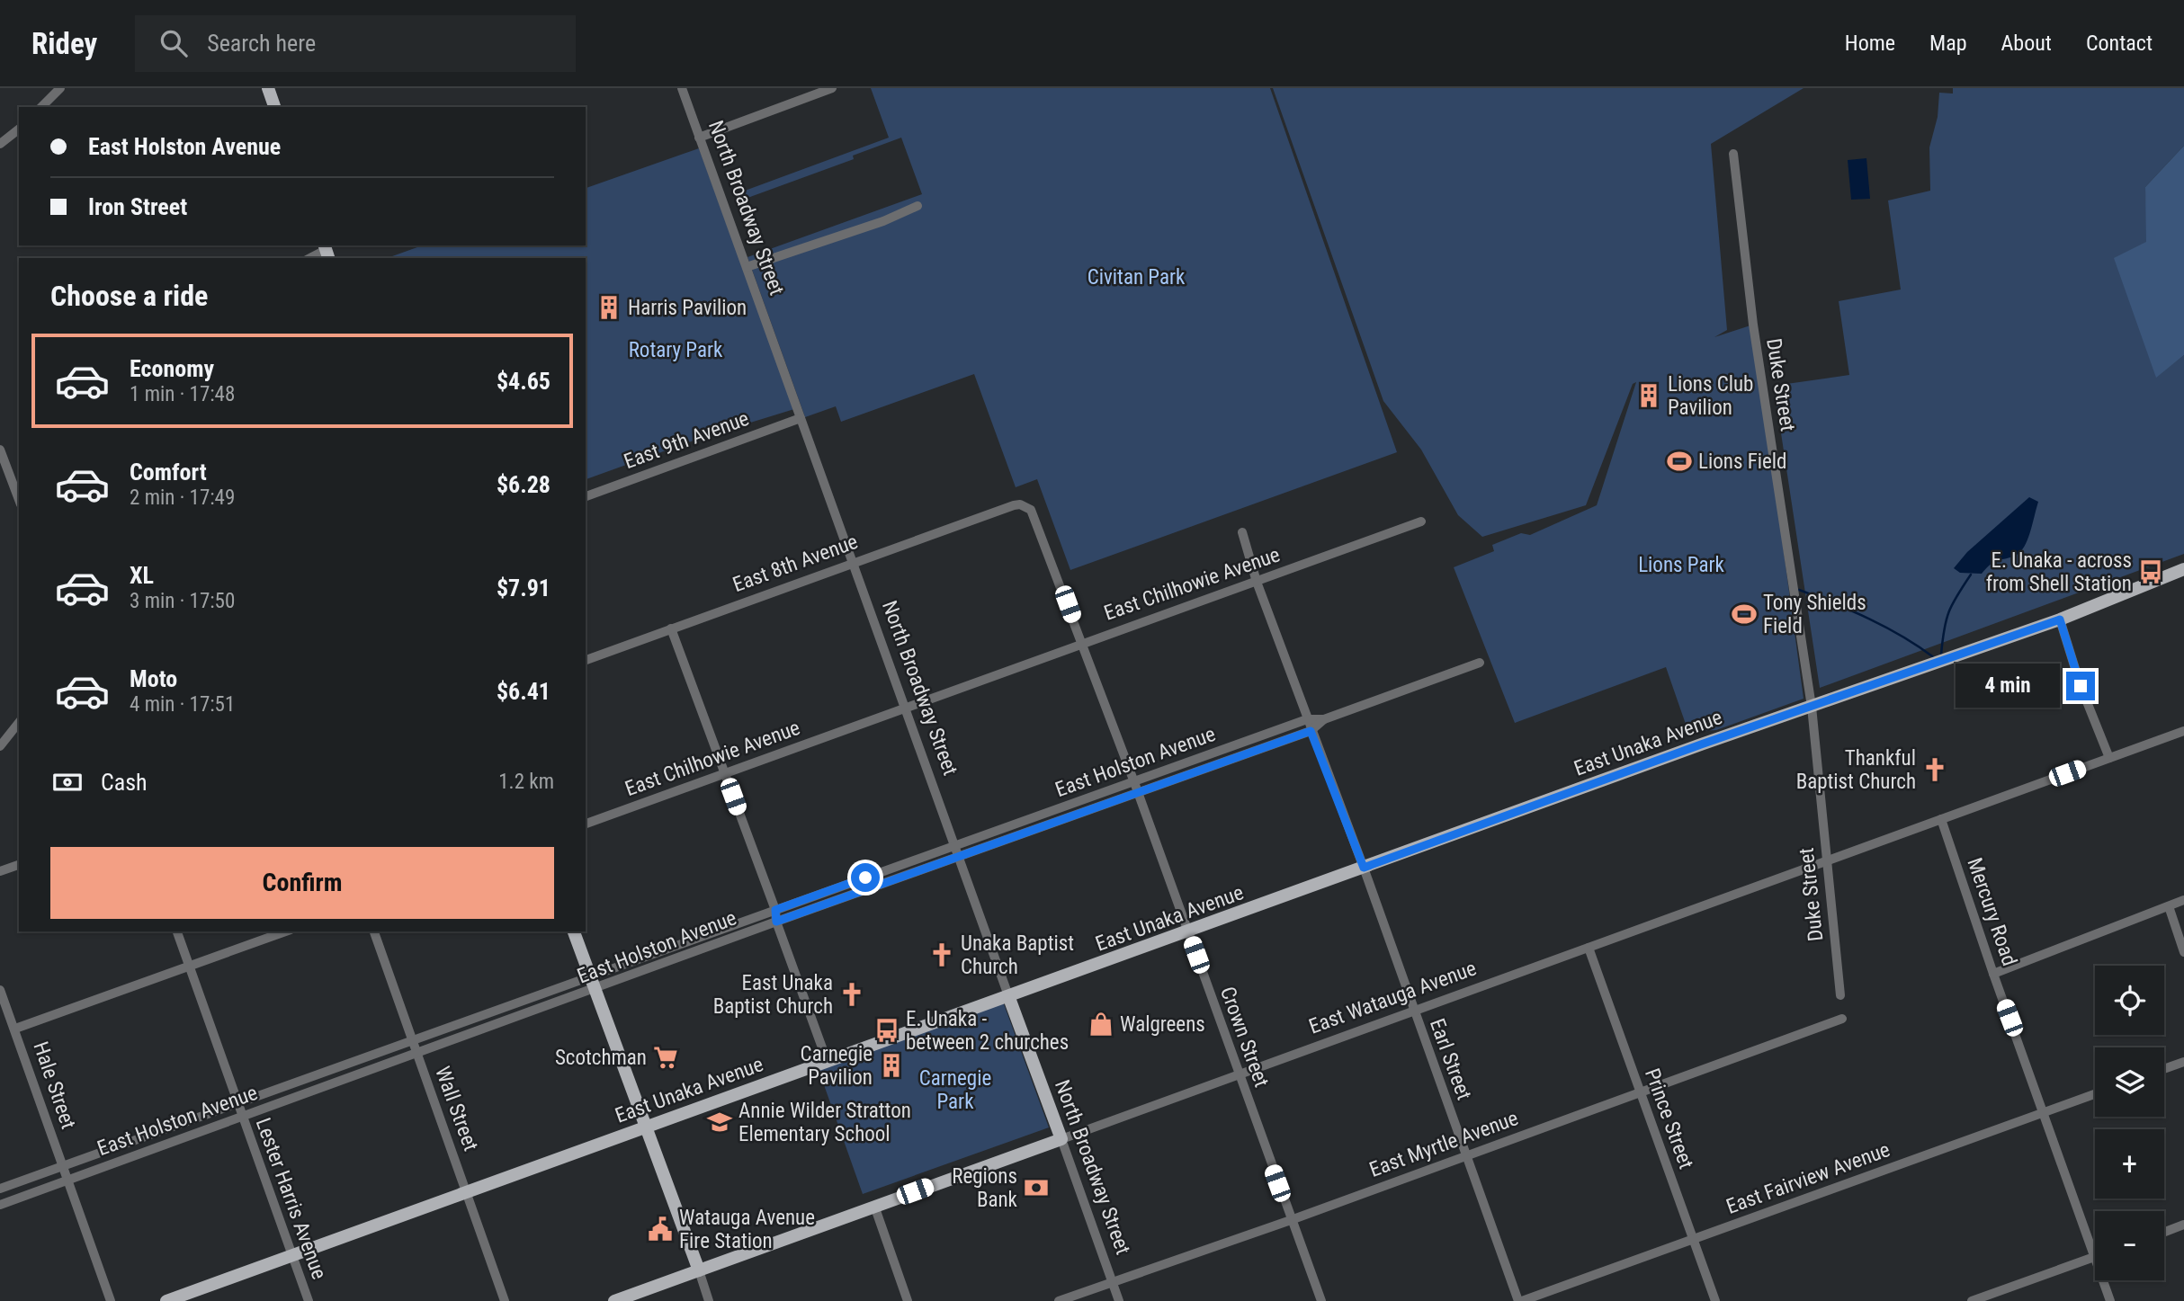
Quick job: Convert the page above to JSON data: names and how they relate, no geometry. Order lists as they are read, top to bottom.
{
  "streets": {
    "main road": ["North Broadway Street", "East Unaka Avenue", "East Watauga Avenue"],
    "street": [
      "Duke Street",
      "East 9th Avenue",
      "East 8th Avenue",
      "East Chilhowie Avenue",
      "East Holston Avenue",
      "Mercury Road",
      "Crown Street",
      "Earl Street",
      "Hale Street",
      "Wall Street",
      "Prince Street",
      "East Myrtle Avenue",
      "East Fairview Avenue",
      "Lester Harris Avenue"
    ]
  },
  "crossings": [
    ["North Broadway Street", "East 9th Avenue"],
    ["North Broadway Street", "East 8th Avenue"],
    ["North Broadway Street", "East Chilhowie Avenue"],
    ["North Broadway Street", "East Unaka Avenue"],
    ["North Broadway Street", "East Holston Avenue"],
    ["North Broadway Street", "East Watauga Avenue"],
    ["North Broadway Street", "East Myrtle Avenue"],
    ["Duke Street", "East Unaka Avenue"],
    ["Duke Street", "East Watauga Avenue"],
    ["East 8th Avenue", "Crown Street"],
    ["East Chilhowie Avenue", "Crown Street"],
    ["East Chilhowie Avenue", "Earl Street"],
    ["East Unaka Avenue", "Crown Street"],
    ["East Unaka Avenue", "Earl Street"],
    ["East Unaka Avenue", "Wall Street"],
    ["East Unaka Avenue", "Lester Harris Avenue"],
    ["East Holston Avenue", "Crown Street"],
    ["East Holston Avenue", "Earl Street"],
    ["East Holston Avenue", "Hale Street"],
    ["East Holston Avenue", "Wall Street"],
    ["East Holston Avenue", "Lester Harris Avenue"],
    ["Mercury Road", "East Watauga Avenue"],
    ["Mercury Road", "East Fairview Avenue"],
    ["East Watauga Avenue", "Crown Street"],
    ["East Watauga Avenue", "Earl Street"],
    ["East Watauga Avenue", "Prince Street"],
    ["Crown Street", "East Myrtle Avenue"],
    ["Earl Street", "East Myrtle Avenue"],
    ["Earl Street", "East Fairview Avenue"],
    ["Prince Street", "East Myrtle Avenue"],
    ["Prince Street", "East Fairview Avenue"]
  ],
  "parks": [
    "Civitan Park",
    "Rotary Park",
    "Lions Park",
    "Carnegie Park"
  ],
  "places": {
    "building": ["Harris Pavilion", "Lions Club Pavilion", "Carnegie Pavilion"],
    "sports": ["Lions Field", "Tony Shields Field"],
    "bus stop": ["E. Unaka - across from Shell Station", "E. Unaka - between 2 churches"],
    "church": ["Thankful Baptist Church", "Unaka Baptist Church", "East Unaka Baptist Church"],
    "shop": ["Walgreens"],
    "supermarket": ["Scotchman"],
    "school or university": ["Annie Wilder Stratton Elementary School"],
    "bank": ["Regions Bank"],
    "public building": ["Watauga Avenue Fire Station"]
  },
  "page": {
    "header": "Ridey",
    "search": "Search here",
    "nav": [
      "Home",
      "Map",
      "About",
      "Contact"
    ],
    "banner": ["East Holston Avenue", "Iron Street"],
    "heading": "Choose a ride",
    "list": [
      {
        "name": "Economy",
        "note": "1 min · 17:48",
        "value": "$4.65"
      },
      {
        "name": "Comfort",
        "note": "2 min · 17:49",
        "value": "$6.28"
      },
      {
        "name": "XL",
        "note": "3 min · 17:50",
        "value": "$7.91"
      },
      {
        "name": "Moto",
        "note": "4 min · 17:51",
        "value": "$6.41"
      }
    ],
    "bubble": "4 min",
    "pay": ["Cash", "1.2 km"],
    "buttons": "Confirm",
    "map_buttons": ["+", "−"]
  }
}
